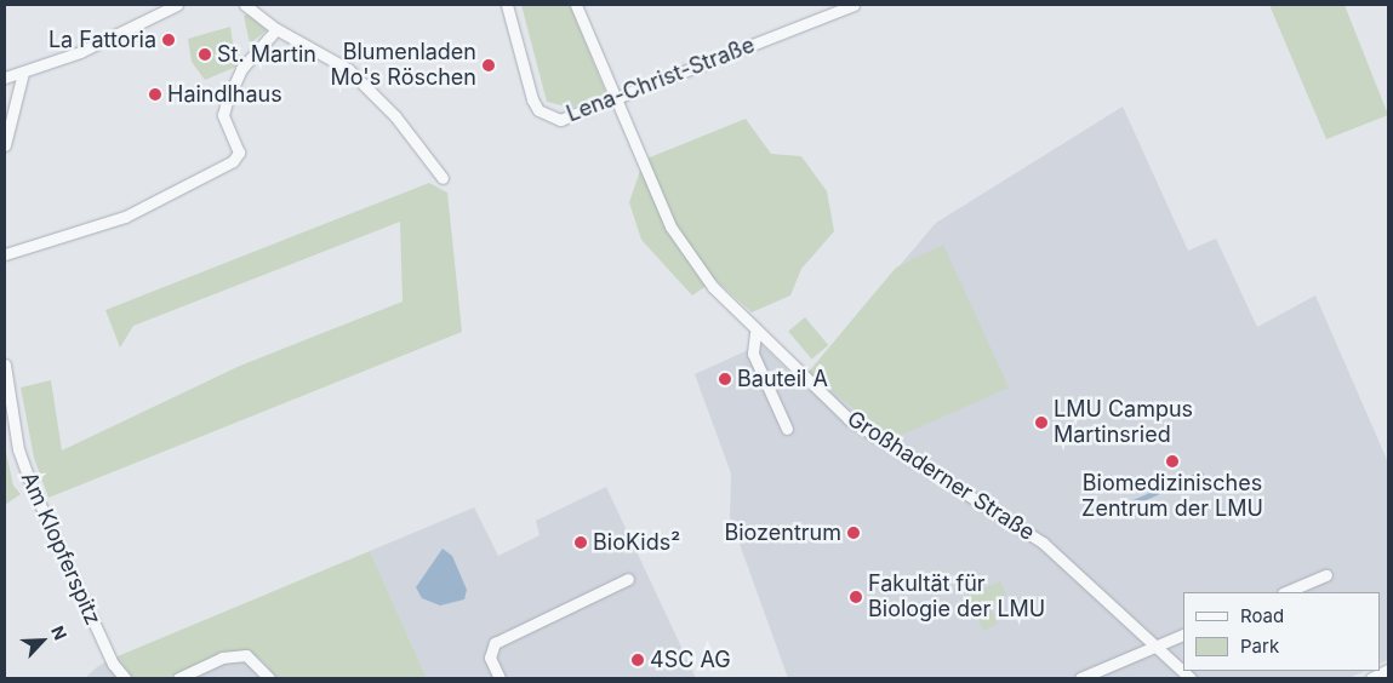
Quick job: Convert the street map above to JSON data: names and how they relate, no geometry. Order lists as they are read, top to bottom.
{
  "streets": {
    "street": ["Lena-Christ-Straße", "Großhaderner Straße", "Am Klopferspitz"]
  },
  "crossings": [
    ["Lena-Christ-Straße", "Großhaderner Straße"]
  ],
  "places": [
    "La Fattoria",
    "St. Martin",
    "Blumenladen Mo's Röschen",
    "Haindlhaus",
    "Bauteil A",
    "LMU Campus Martinsried",
    "Biomedizinisches Zentrum der LMU",
    "Biozentrum",
    "BioKids²",
    "Fakultät für Biologie der LMU",
    "4SC AG"
  ],
  "legend": ["Road", "Park"],
  "north": "top right"
}
